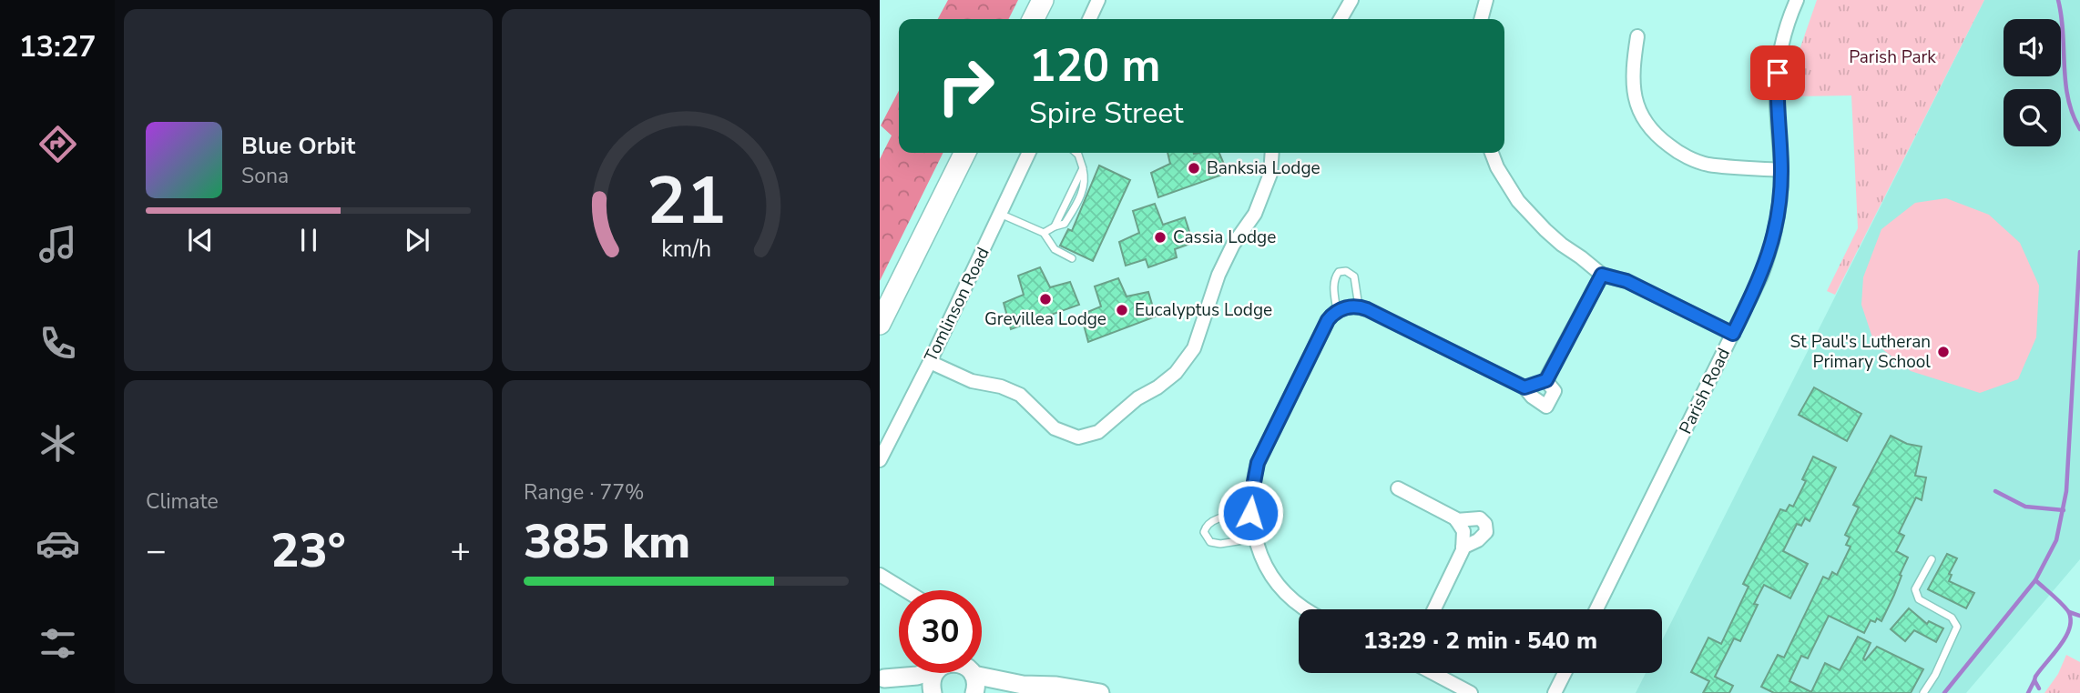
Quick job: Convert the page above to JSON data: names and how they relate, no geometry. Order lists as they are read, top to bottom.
{
  "streets": {
    "street": ["Tomlinson Road", "Parish Road"]
  },
  "parks": ["Parish Park"],
  "places": [
    "Banksia Lodge",
    "Cassia Lodge",
    "Grevillea Lodge",
    "Eucalyptus Lodge",
    "St Paul's Lutheran Primary School"
  ],
  "page": {
    "tabs": "13:27",
    "turn": ["120 m", "Spire Street"],
    "song": ["Blue Orbit", "Sona"],
    "tile": [
      "Climate",
      ["Range · 77%", "385 km"]
    ],
    "heat": ["−", "23°", "+"],
    "limit": "30",
    "trip": "13:29 · 2 min · 540 m",
    "gauge": ["21", "km/h"]
  }
}
